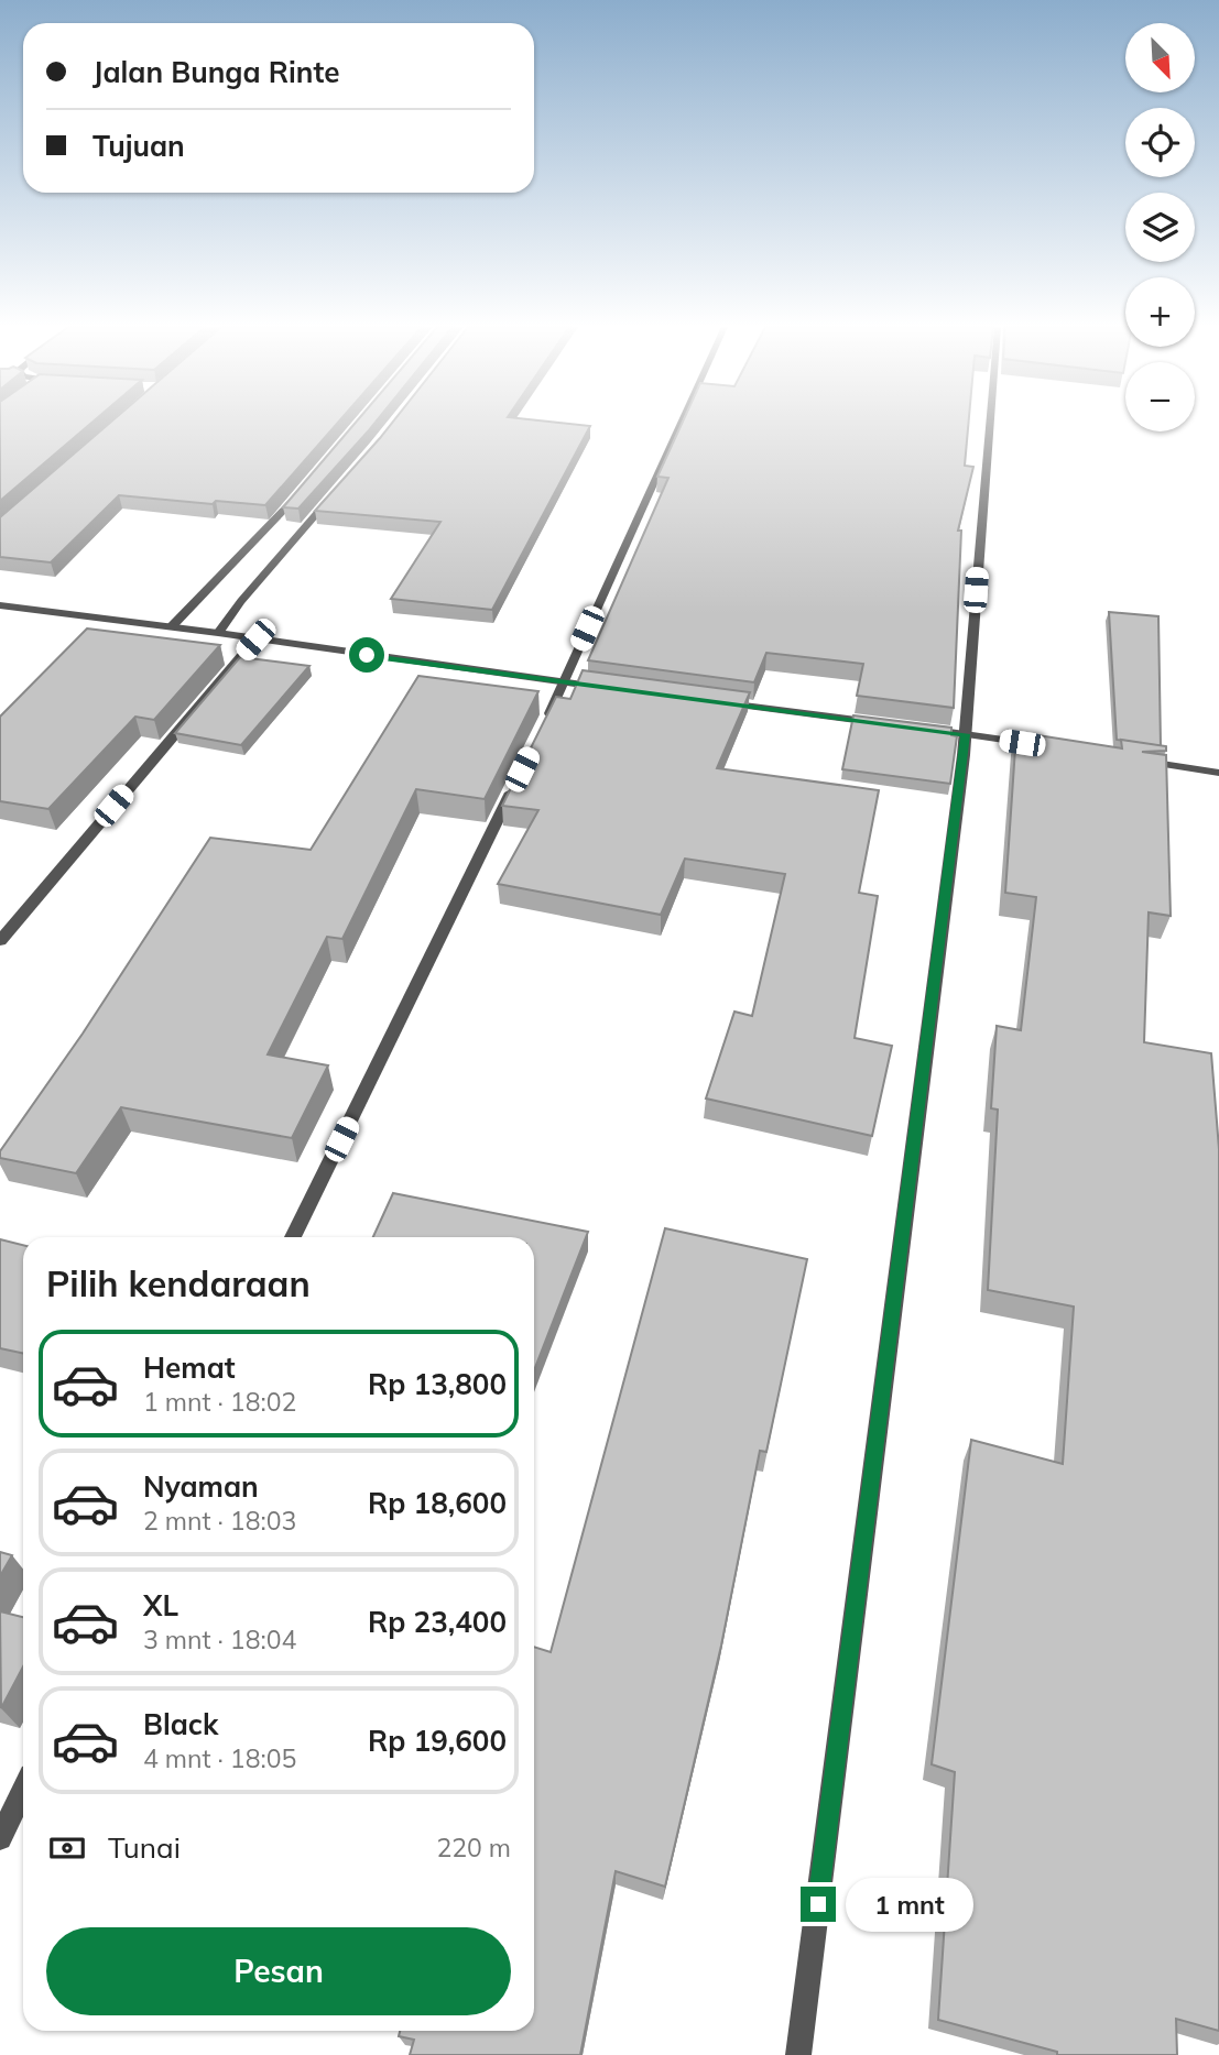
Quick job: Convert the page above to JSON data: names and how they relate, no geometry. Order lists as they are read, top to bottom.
{
  "north": "bottom right",
  "page": {
    "map_buttons": ["+", "−"],
    "banner": ["Jalan Bunga Rinte", "Tujuan"],
    "heading": "Pilih kendaraan",
    "list": [
      {
        "name": "Hemat",
        "note": "1 mnt · 18:02",
        "value": "Rp 13,800"
      },
      {
        "name": "Nyaman",
        "note": "2 mnt · 18:03",
        "value": "Rp 18,600"
      },
      {
        "name": "XL",
        "note": "3 mnt · 18:04",
        "value": "Rp 23,400"
      },
      {
        "name": "Black",
        "note": "4 mnt · 18:05",
        "value": "Rp 19,600"
      }
    ],
    "pay": ["Tunai", "220 m"],
    "bubble": "1 mnt",
    "buttons": "Pesan"
  }
}
